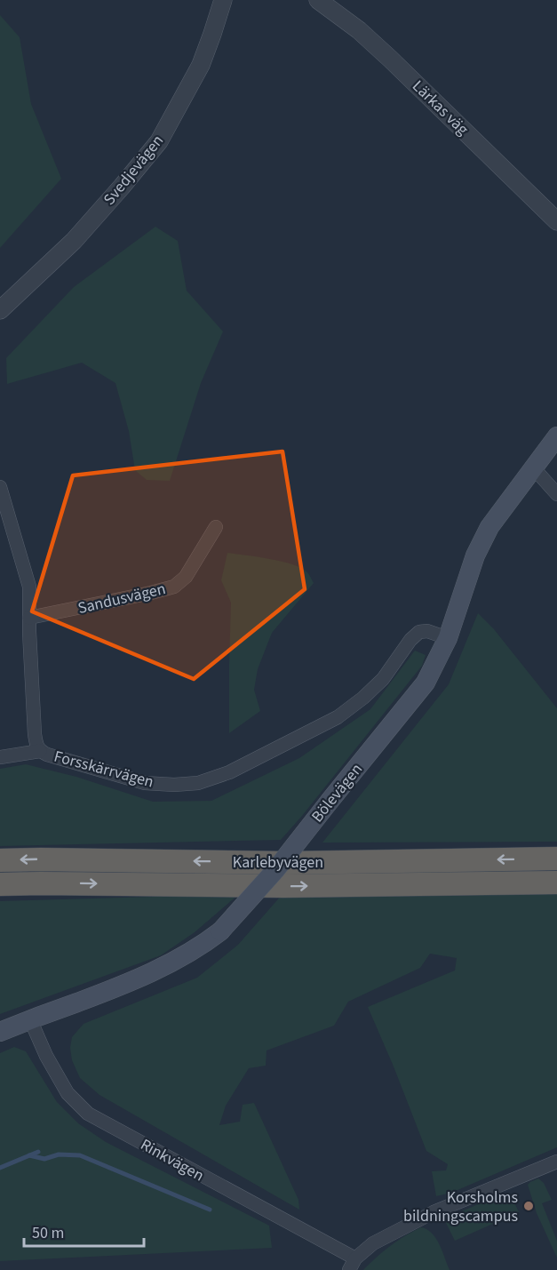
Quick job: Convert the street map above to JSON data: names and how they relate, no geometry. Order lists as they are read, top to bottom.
{
  "streets": {
    "highway": ["Karlebyvägen"],
    "main road": ["Bölevägen"],
    "street": [
      "Lärkas väg",
      "Svedjevägen",
      "Sandusvägen",
      "Forsskärrvägen",
      "Rinkvägen"
    ]
  },
  "crossings": [
    ["Sandusvägen", "Forsskärrvägen"],
    ["Forsskärrvägen", "Bölevägen"],
    ["Bölevägen", "Rinkvägen"]
  ],
  "places": ["Korsholms bildningscampus"],
  "scale_bar": "50 m"
}
